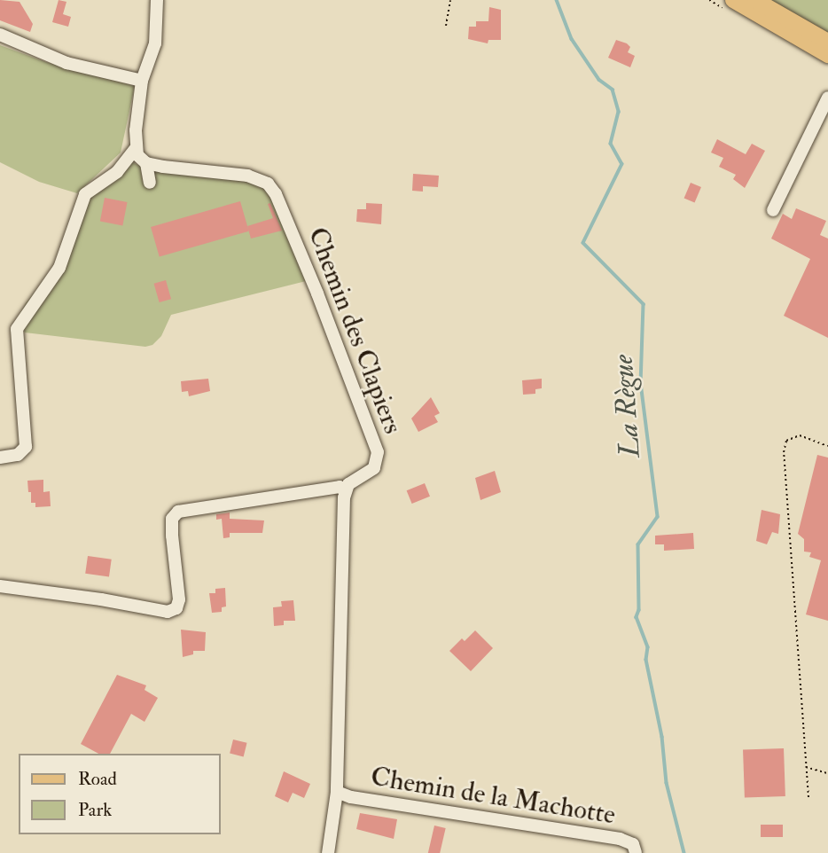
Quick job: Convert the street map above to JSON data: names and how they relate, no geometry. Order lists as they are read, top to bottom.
{
  "streets": {
    "street": ["Chemin des Clapiers", "Chemin de la Machotte"]
  },
  "water": ["La Règue"],
  "legend": ["Road", "Park"]
}
